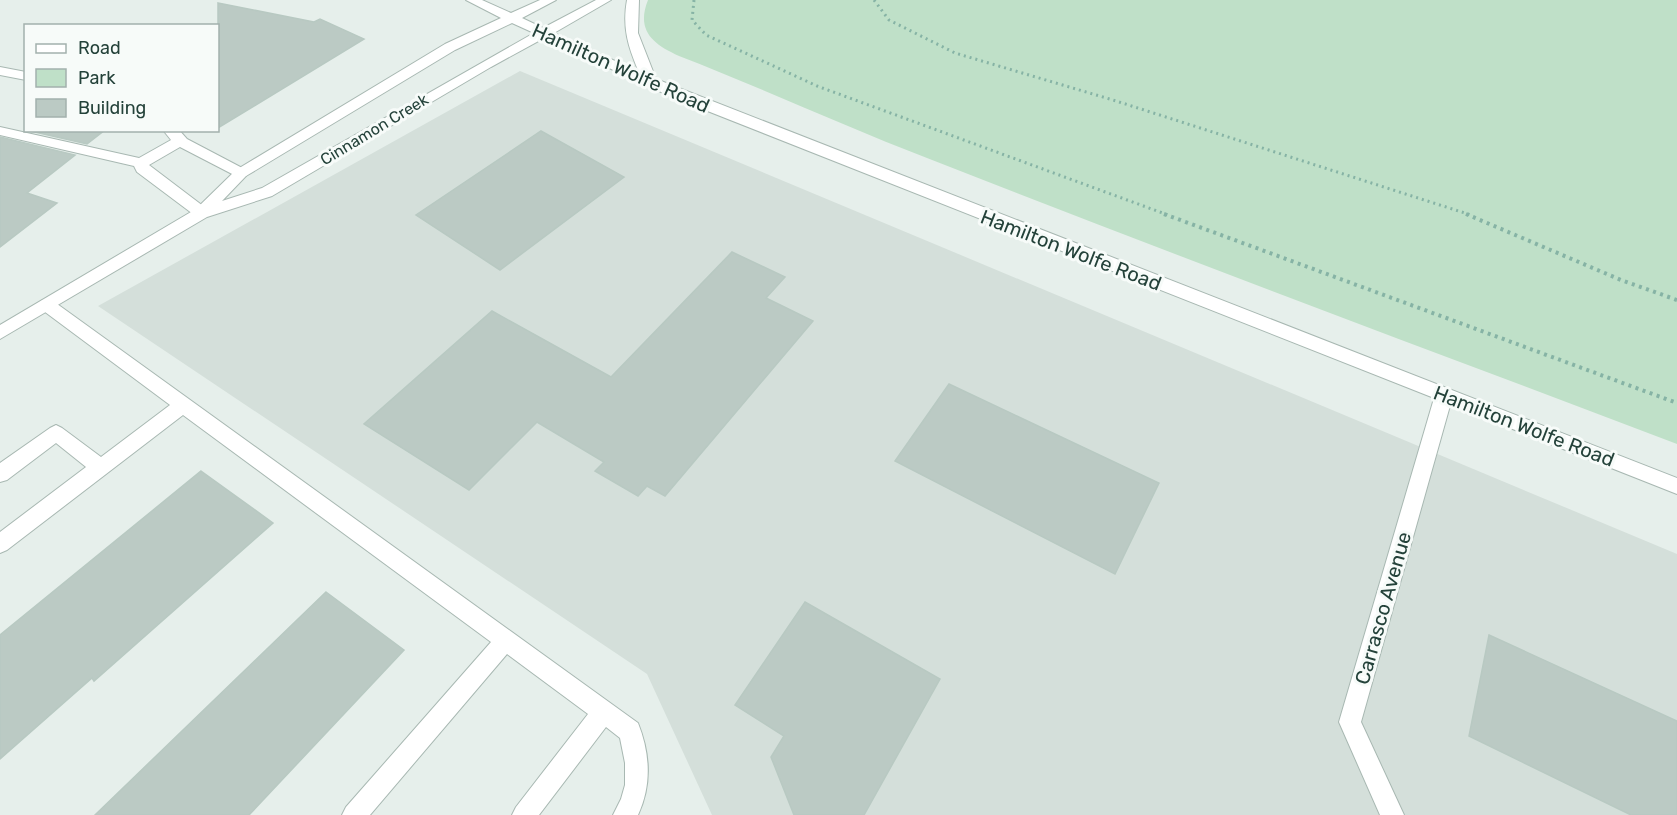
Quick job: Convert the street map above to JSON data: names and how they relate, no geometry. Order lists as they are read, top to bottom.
{
  "streets": {
    "street": ["Hamilton Wolfe Road", "Cinnamon Creek", "Carrasco Avenue"]
  },
  "crossings": [
    ["Hamilton Wolfe Road", "Cinnamon Creek"],
    ["Hamilton Wolfe Road", "Carrasco Avenue"]
  ],
  "legend": ["Road", "Park", "Building"]
}
